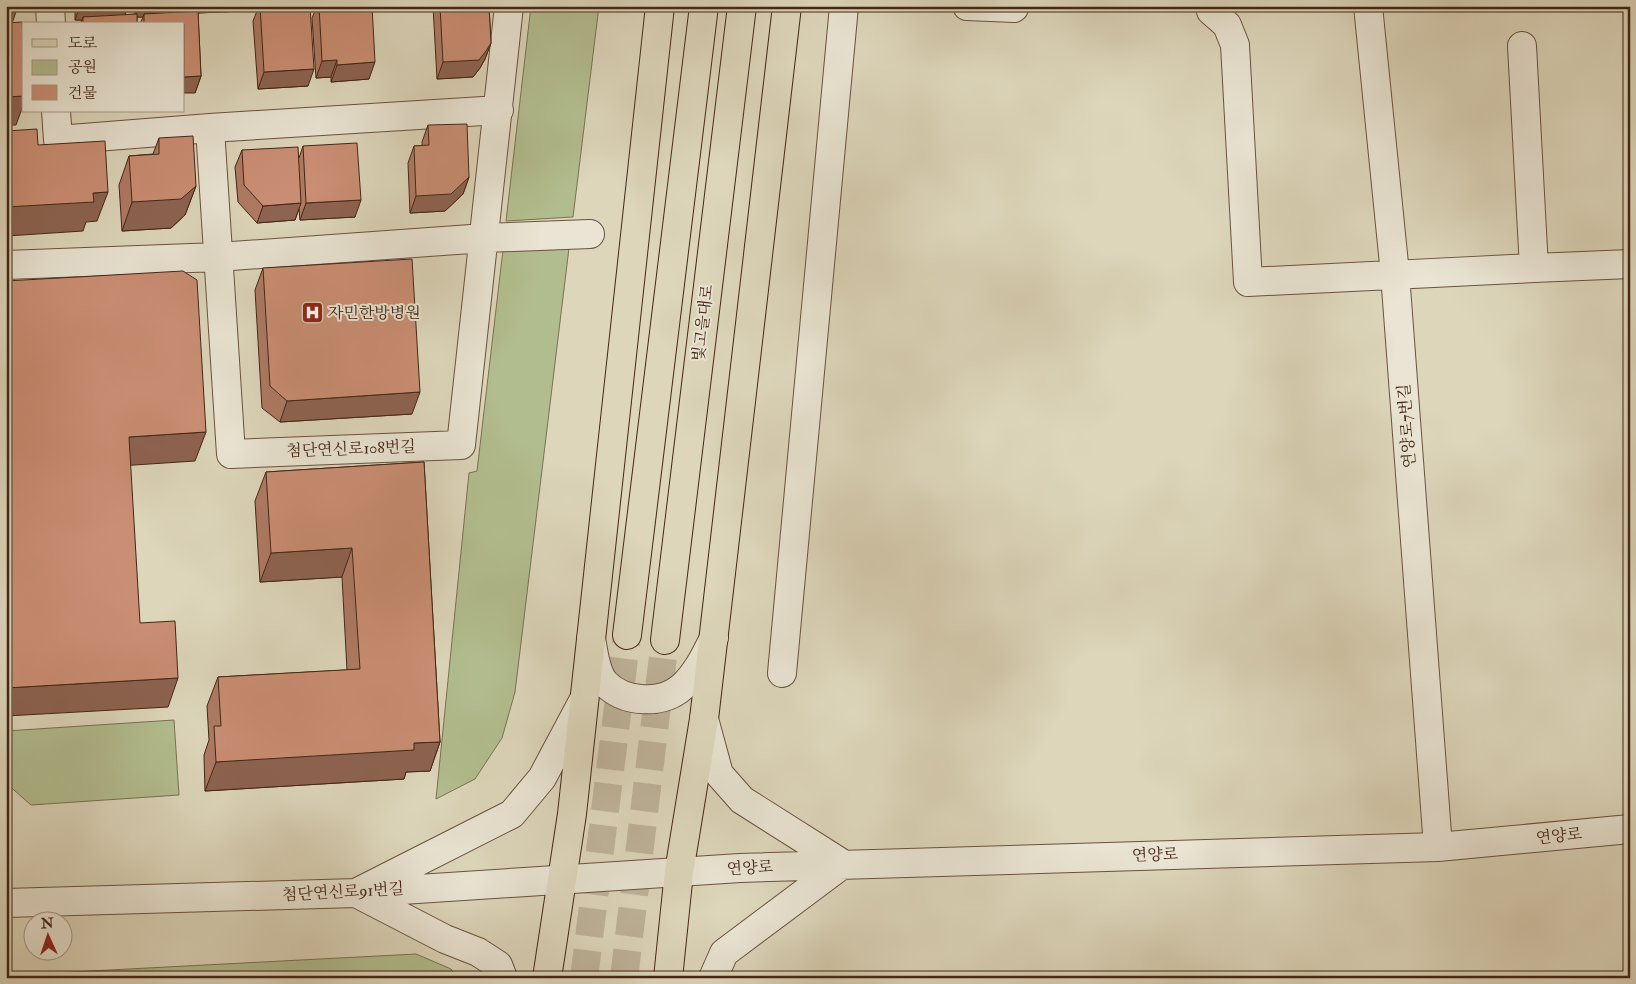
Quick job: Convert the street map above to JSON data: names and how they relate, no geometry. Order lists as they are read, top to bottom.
{
  "streets": {
    "main road": ["빛고을대로"],
    "street": [
      "연양로7번길",
      "첨단연신로108번길",
      "연양로",
      "첨단연신로91번길"
    ]
  },
  "crossings": [
    ["연양로7번길", "연양로"],
    ["연양로", "첨단연신로91번길"]
  ],
  "places": {
    "hospital": ["자민한방병원"]
  },
  "legend": ["도로", "공원", "건물"],
  "north": "top"
}
